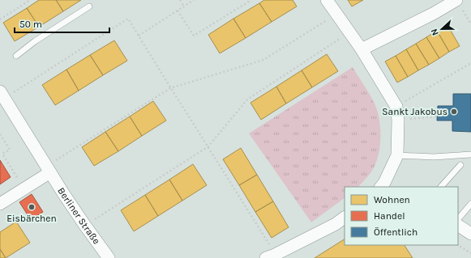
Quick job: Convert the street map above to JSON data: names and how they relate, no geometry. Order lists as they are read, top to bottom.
{
  "streets": {
    "street": ["Berliner Straße"]
  },
  "places": ["Sankt Jakobus", "Eisbärchen"],
  "legend": ["Wohnen", "Handel", "Öffentlich"],
  "scale_bar": "50 m",
  "north": "left"
}
